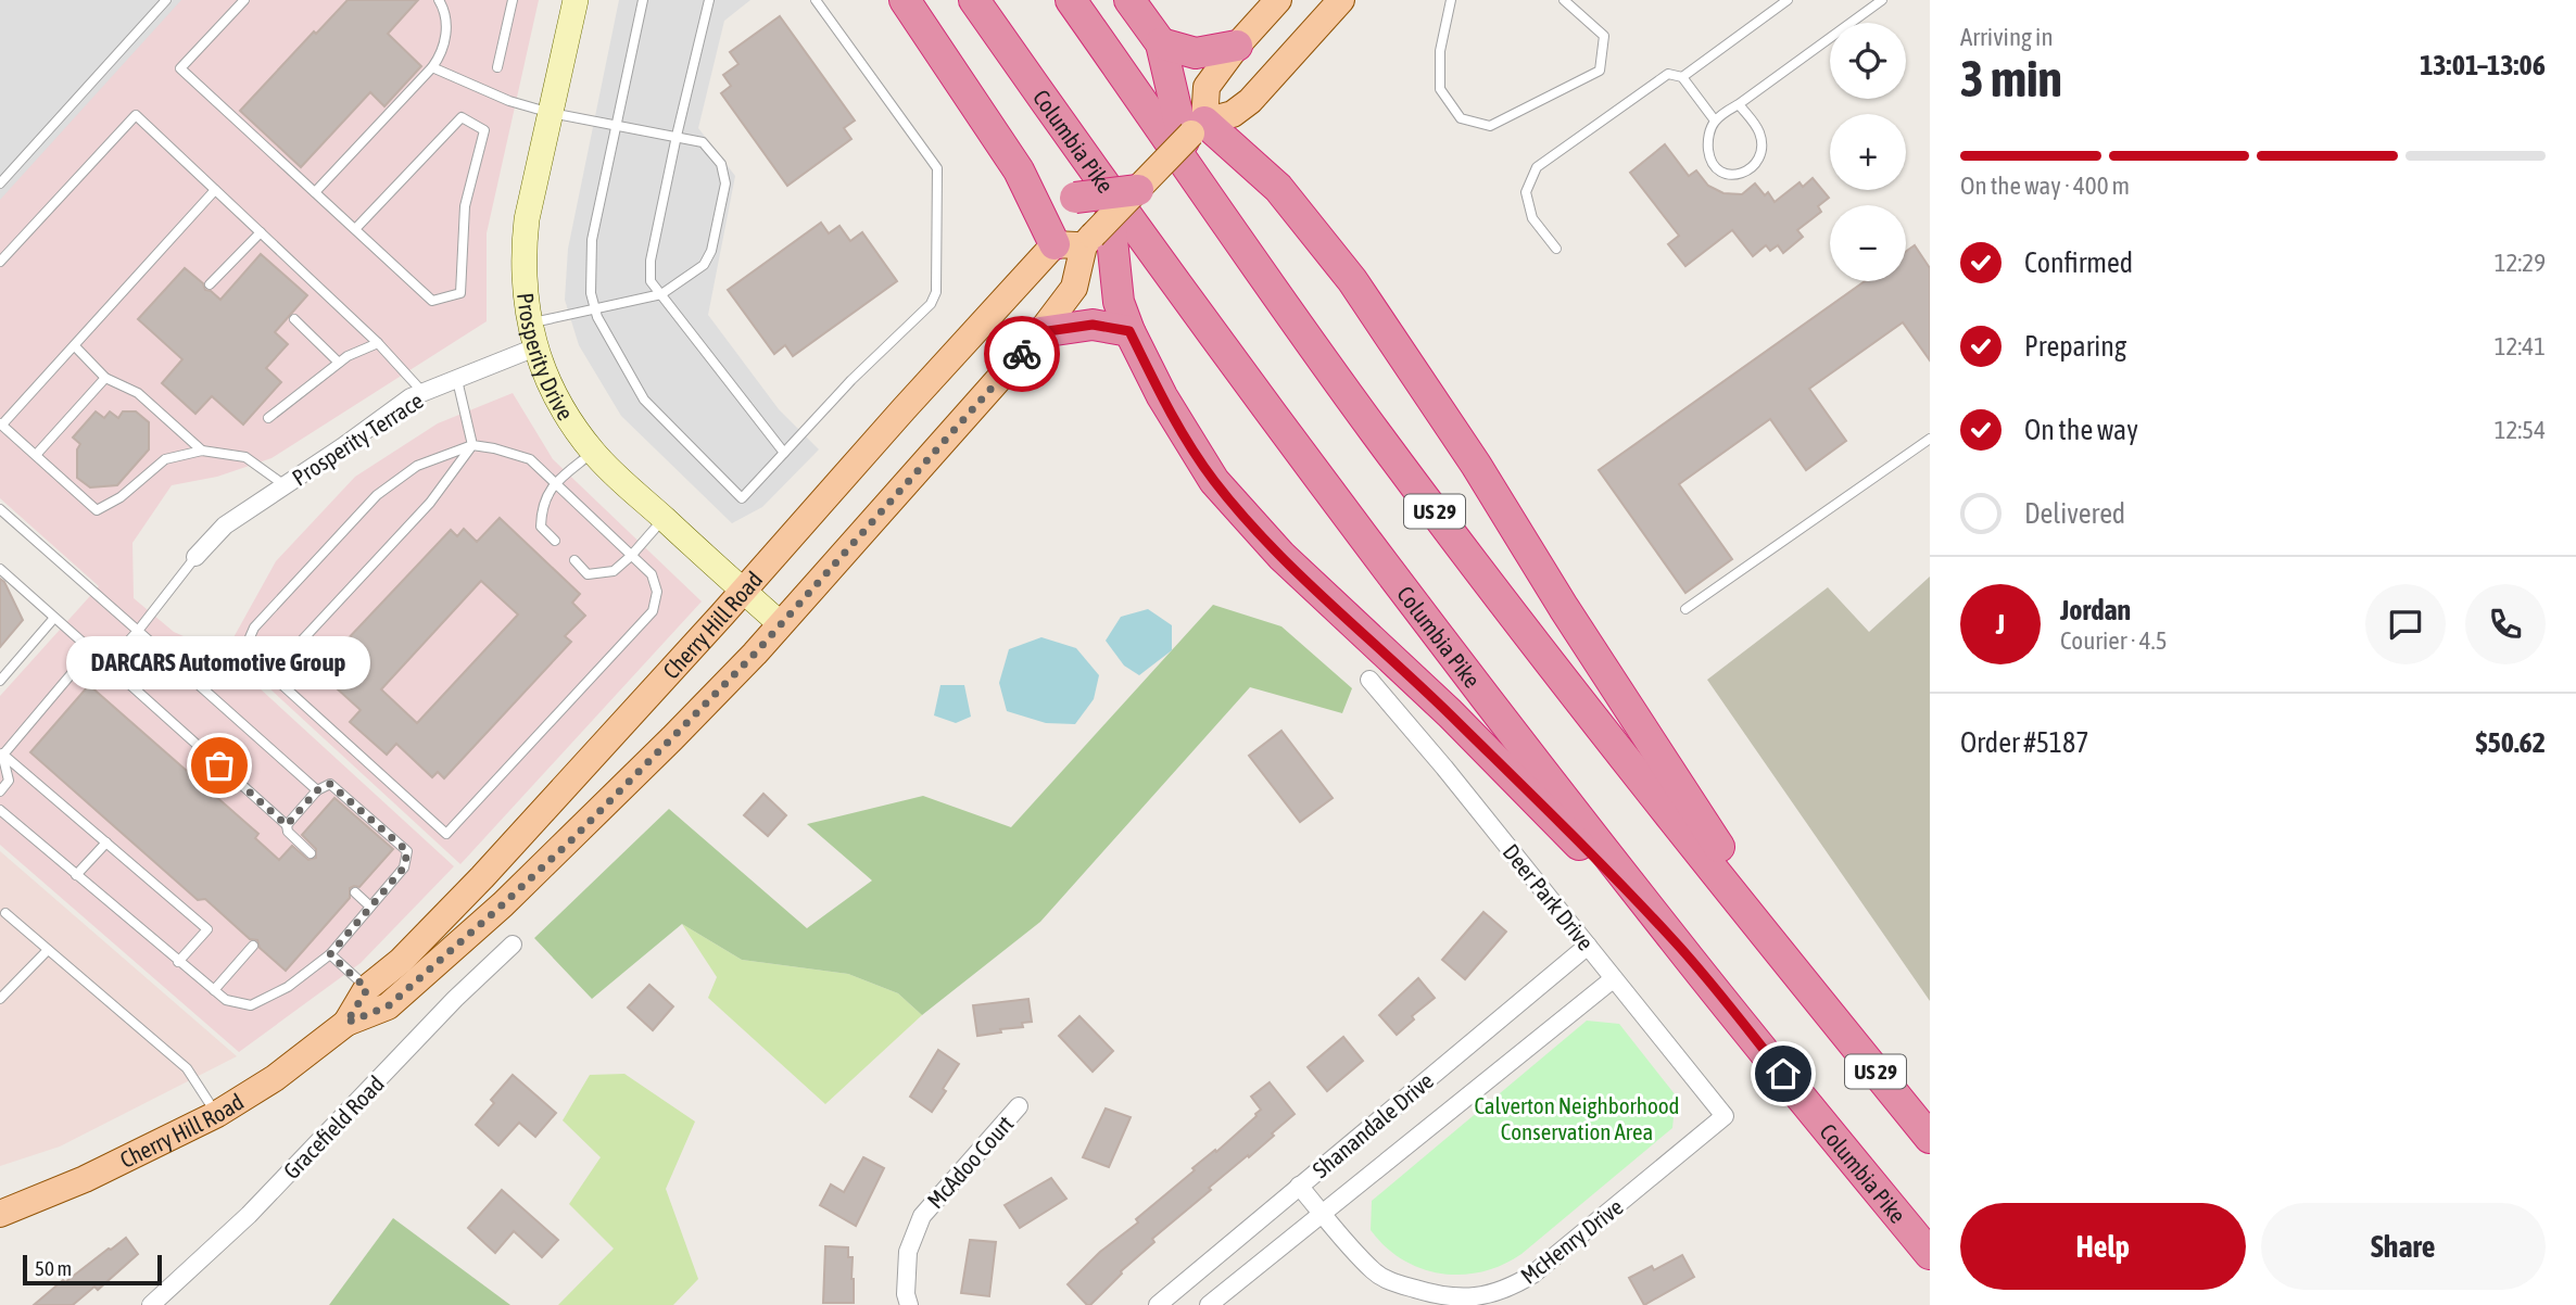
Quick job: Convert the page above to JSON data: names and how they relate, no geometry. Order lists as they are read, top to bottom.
{
  "streets": {
    "highway": ["Columbia Pike", "US 29"],
    "main road": ["Cherry Hill Road"],
    "street": [
      "Prosperity Drive",
      "Prosperity Terrace",
      "Deer Park Drive",
      "Shanandale Drive",
      "Gracefield Road",
      "McAdoo Court",
      "McHenry Drive"
    ]
  },
  "crossings": [
    ["Prosperity Drive", "Prosperity Terrace"],
    ["Prosperity Drive", "Cherry Hill Road"],
    ["Deer Park Drive", "Shanandale Drive"],
    ["Deer Park Drive", "McHenry Drive"],
    ["Shanandale Drive", "McHenry Drive"]
  ],
  "parks": ["Calverton Neighborhood Conservation Area"],
  "places": ["DARCARS Automotive Group"],
  "scale_bar": "50 m",
  "page": {
    "heading": ["3 min", "Arriving in", "13:01–13:06"],
    "panel": [
      "Jordan",
      "Courier · 4.5",
      "Order #5187",
      "$50.62"
    ],
    "map_buttons": ["+", "−"],
    "bar": "On the way · 400 m",
    "list": [
      ["Confirmed", "12:29"],
      ["Preparing", "12:41"],
      ["On the way", "12:54"],
      "Delivered"
    ],
    "round": "J",
    "bubble": "DARCARS Automotive Group",
    "buttons": ["Help", "Share"],
    "scale": "50 m"
  }
}
